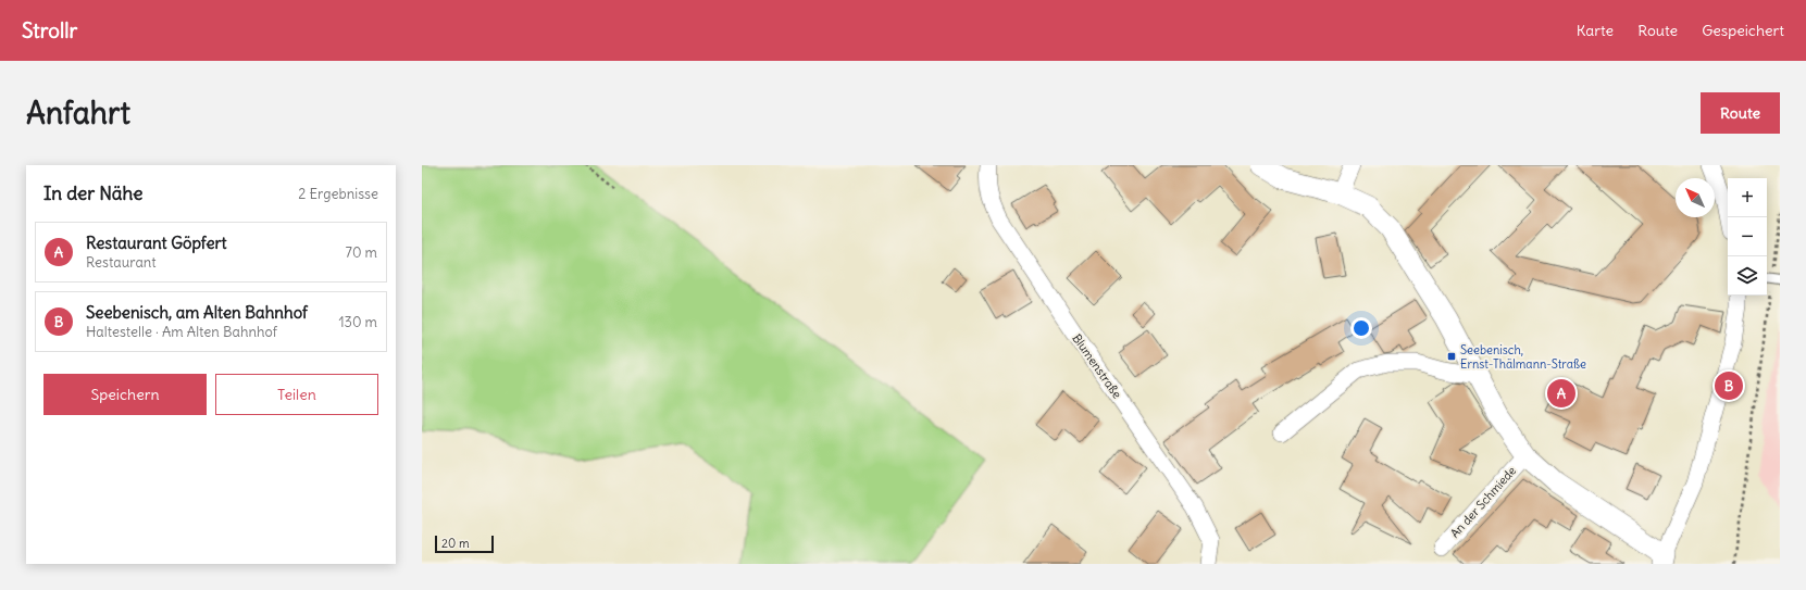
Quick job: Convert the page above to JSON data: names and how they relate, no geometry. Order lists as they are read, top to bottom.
{
  "streets": {
    "street": ["Blumenstraße", "An der Schmiede"]
  },
  "places": {
    "transit": ["Seebenisch, Ernst-Thälmann-Straße"]
  },
  "scale_bar": "20 m",
  "north": "top left",
  "page": {
    "header": "Strollr",
    "nav": ["Karte", "Route", "Gespeichert"],
    "buttons": [
      "Route",
      ["Speichern", "Teilen"]
    ],
    "title": "Anfahrt",
    "heading": ["In der Nähe", "2 Ergebnisse"],
    "map_buttons": ["+", "−"],
    "list": [
      {
        "mark": "A",
        "name": "Restaurant Göpfert",
        "note": "Restaurant",
        "value": "70 m"
      },
      {
        "mark": "B",
        "name": "Seebenisch, am Alten Bahnhof",
        "note": "Haltestelle · Am Alten Bahnhof",
        "value": "130 m"
      }
    ],
    "pins": ["B", "A"],
    "scale": "20 m"
  }
}
